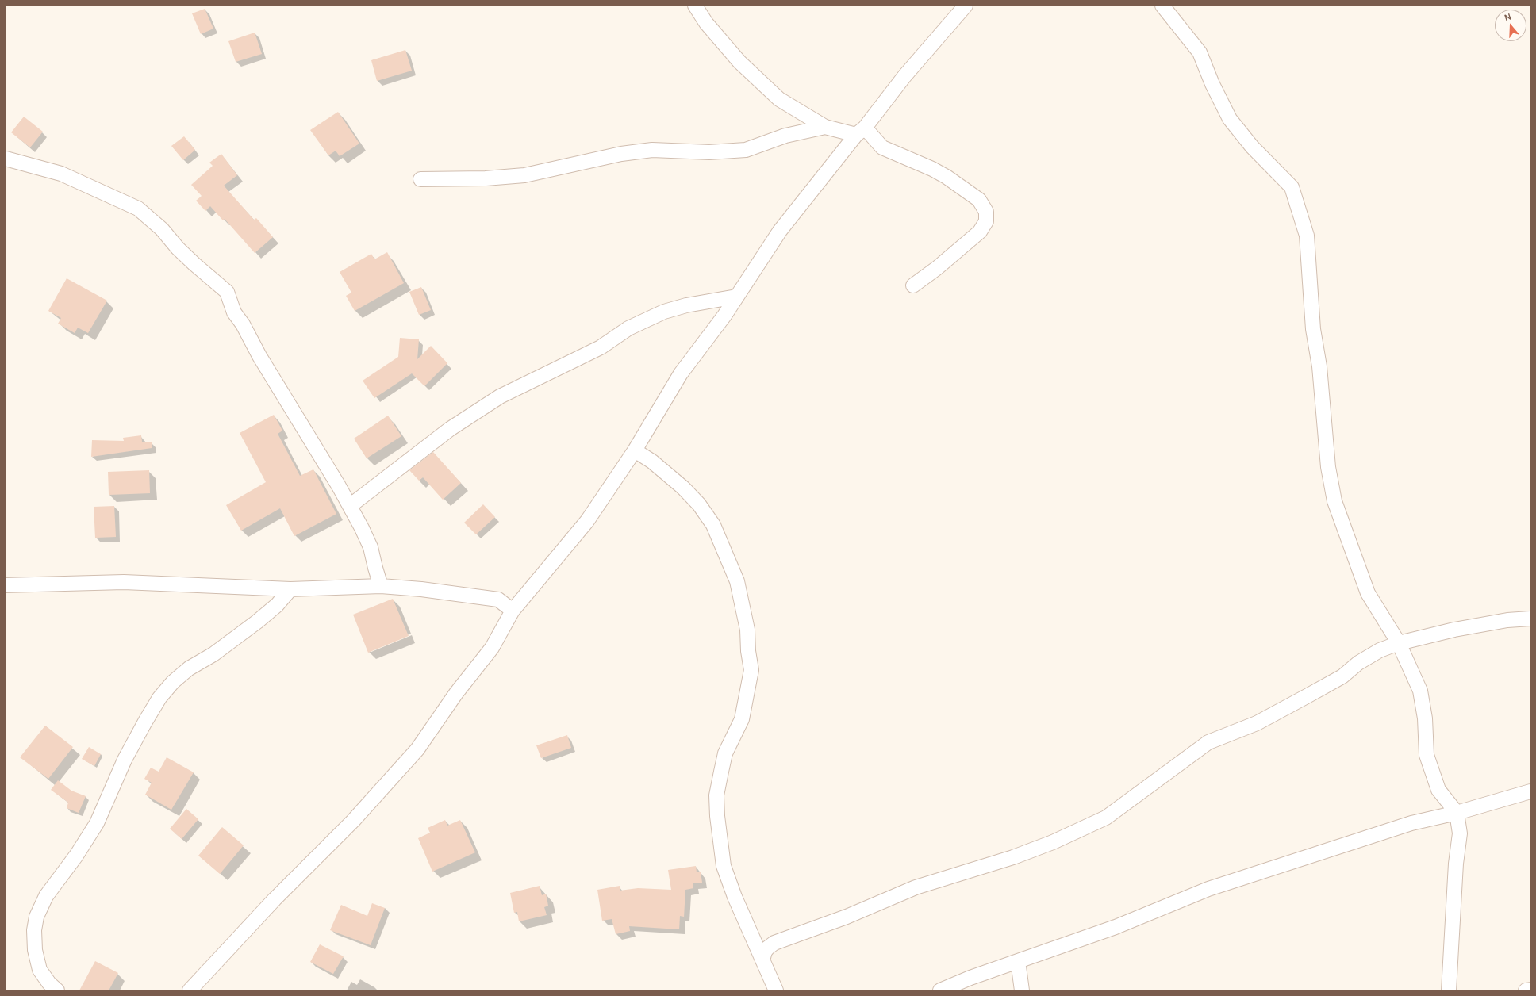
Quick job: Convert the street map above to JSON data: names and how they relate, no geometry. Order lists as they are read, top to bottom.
{
  "north": "top"
}
